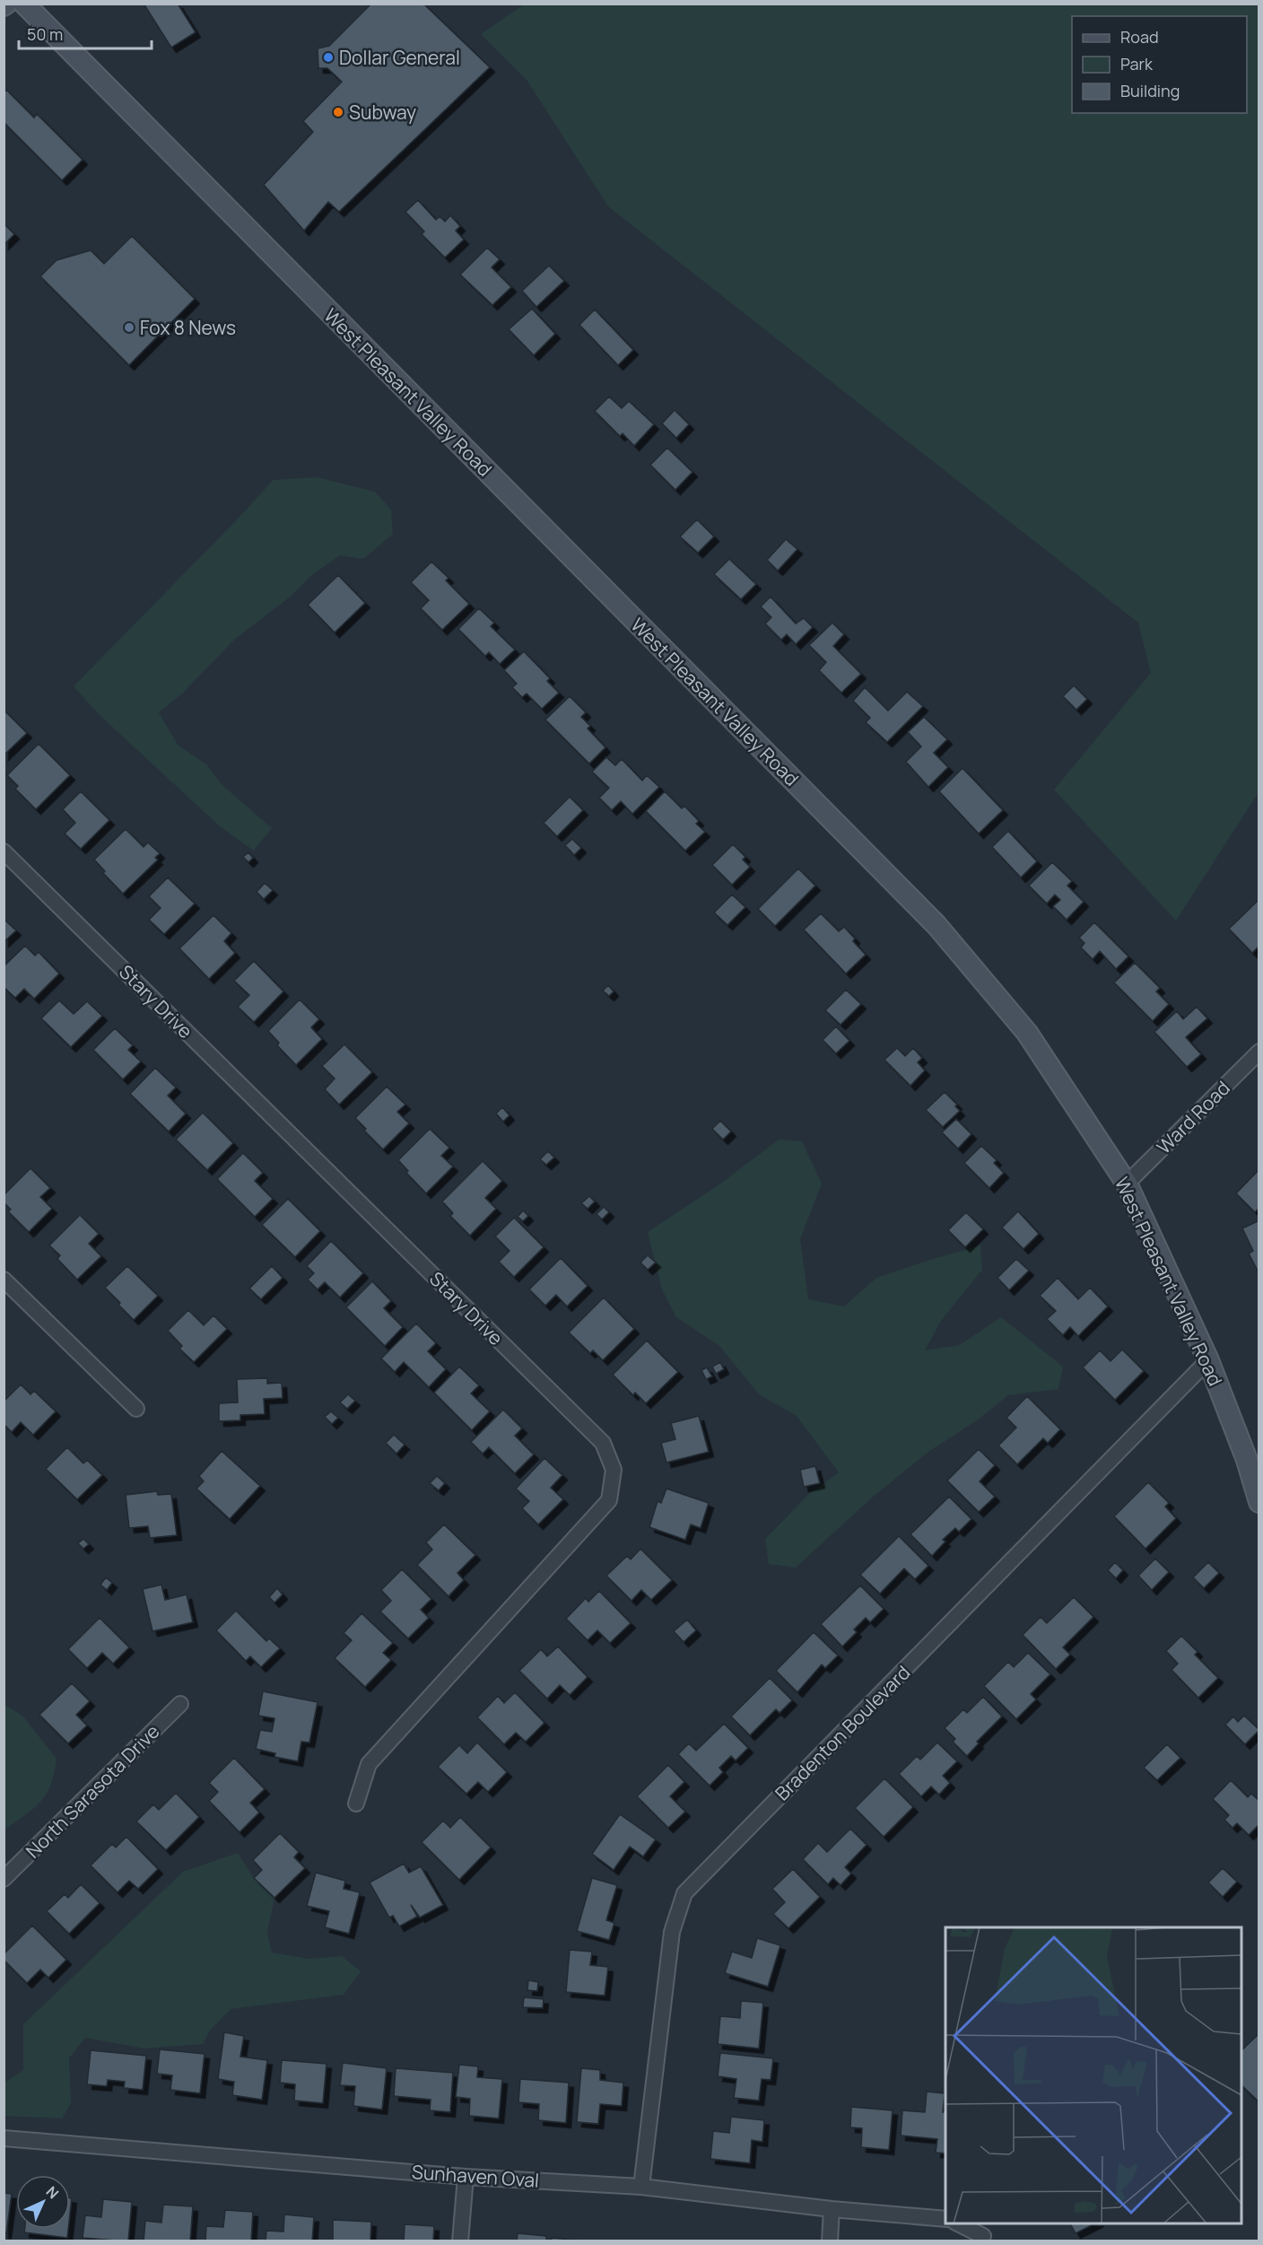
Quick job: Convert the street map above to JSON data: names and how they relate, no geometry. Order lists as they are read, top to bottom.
{
  "streets": {
    "main road": ["West Pleasant Valley Road"],
    "street": [
      "Stary Drive",
      "Ward Road",
      "Bradenton Boulevard",
      "North Sarasota Drive",
      "Sunhaven Oval"
    ]
  },
  "crossings": [
    ["West Pleasant Valley Road", "Ward Road"],
    ["West Pleasant Valley Road", "Bradenton Boulevard"],
    ["Bradenton Boulevard", "Sunhaven Oval"]
  ],
  "places": ["Dollar General", "Subway", "Fox 8 News"],
  "legend": ["Road", "Park", "Building"],
  "scale_bar": "50 m",
  "north": "top right"
}
